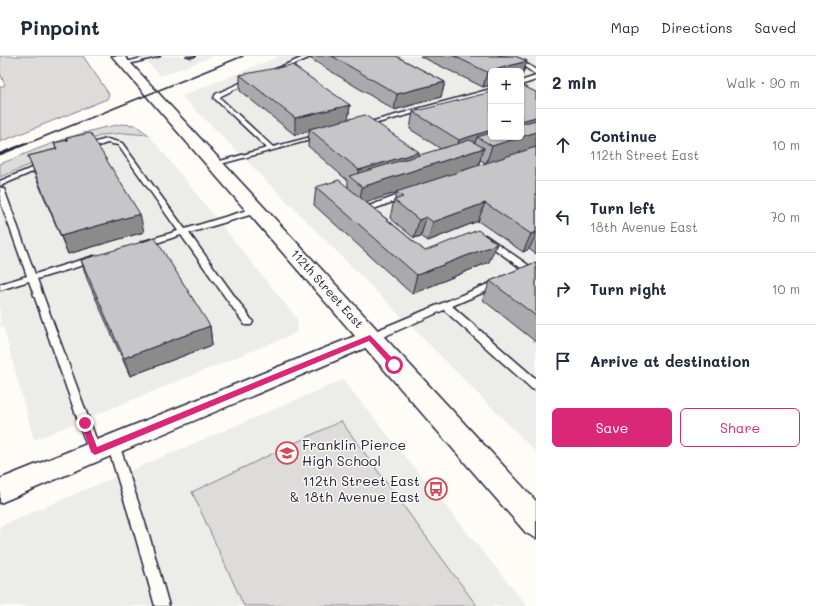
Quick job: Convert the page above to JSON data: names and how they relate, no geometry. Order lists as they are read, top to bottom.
{
  "streets": {
    "main road": ["112th Street East"]
  },
  "places": {
    "school or university": ["Franklin Pierce High School"],
    "bus stop": ["112th Street East & 18th Avenue East"]
  },
  "page": {
    "header": "Pinpoint",
    "nav": ["Map", "Directions", "Saved"],
    "heading": ["2 min", "Walk · 90 m"],
    "map_buttons": ["+", "−"],
    "list": [
      ["Continue", "112th Street East", "10 m"],
      ["Turn left", "18th Avenue East", "70 m"],
      ["Turn right", "10 m"],
      "Arrive at destination"
    ],
    "buttons": ["Save", "Share"]
  }
}
